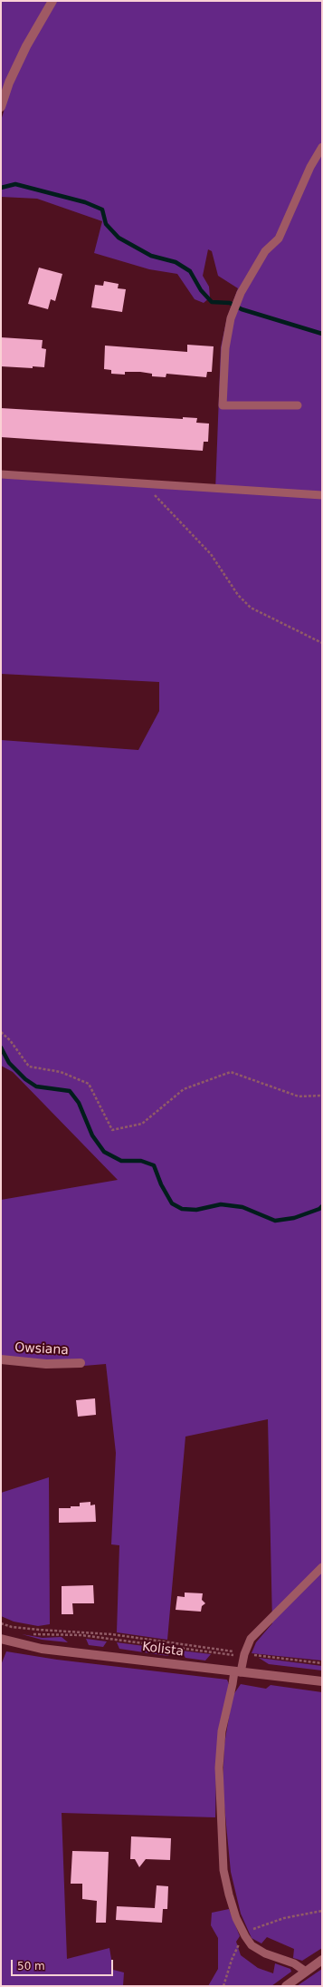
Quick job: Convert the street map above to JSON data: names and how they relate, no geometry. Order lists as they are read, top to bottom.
{
  "streets": {
    "street": ["Owsiana", "Kolista"]
  },
  "scale_bar": "50 m"
}
